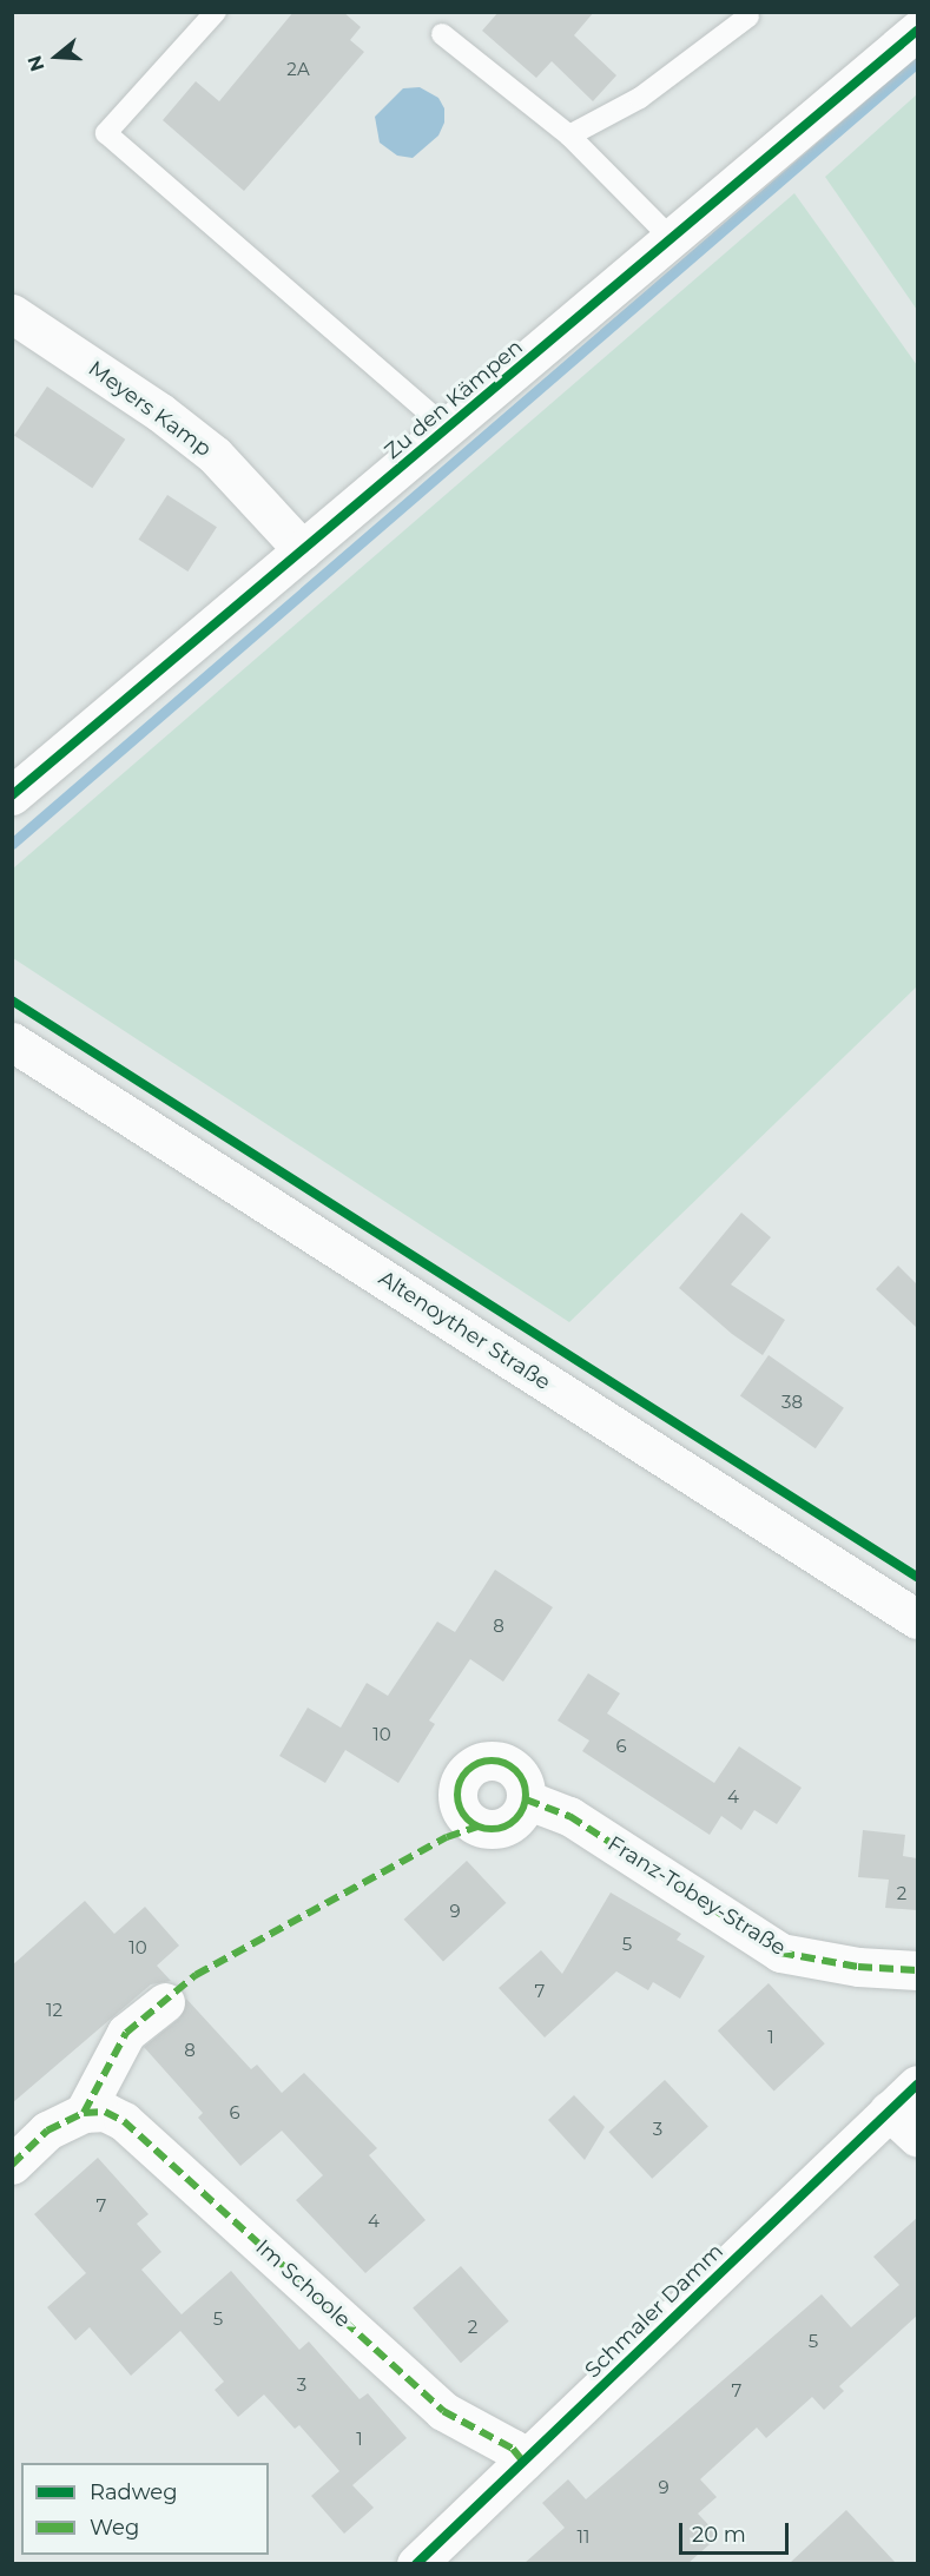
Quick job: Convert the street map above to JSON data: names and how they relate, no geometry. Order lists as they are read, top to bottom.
{
  "streets": {
    "street": [
      "Zu den Kämpen",
      "Meyers Kamp",
      "Altenoyther Straße",
      "Franz-Tobey-Straße",
      "Im Schoole",
      "Schmaler Damm"
    ]
  },
  "crossings": [
    ["Zu den Kämpen", "Meyers Kamp"],
    ["Im Schoole", "Schmaler Damm"]
  ],
  "house_numbers": [
    "2A",
    "38",
    "8",
    "10",
    "6",
    "4",
    "2",
    "9",
    "5",
    "10",
    "7",
    "12",
    "1",
    "8",
    "6",
    "3",
    "7",
    "4",
    "5",
    "2",
    "5",
    "3",
    "7",
    "1",
    "9",
    "11"
  ],
  "legend": ["Radweg", "Weg"],
  "scale_bar": "20 m",
  "north": "left"
}
